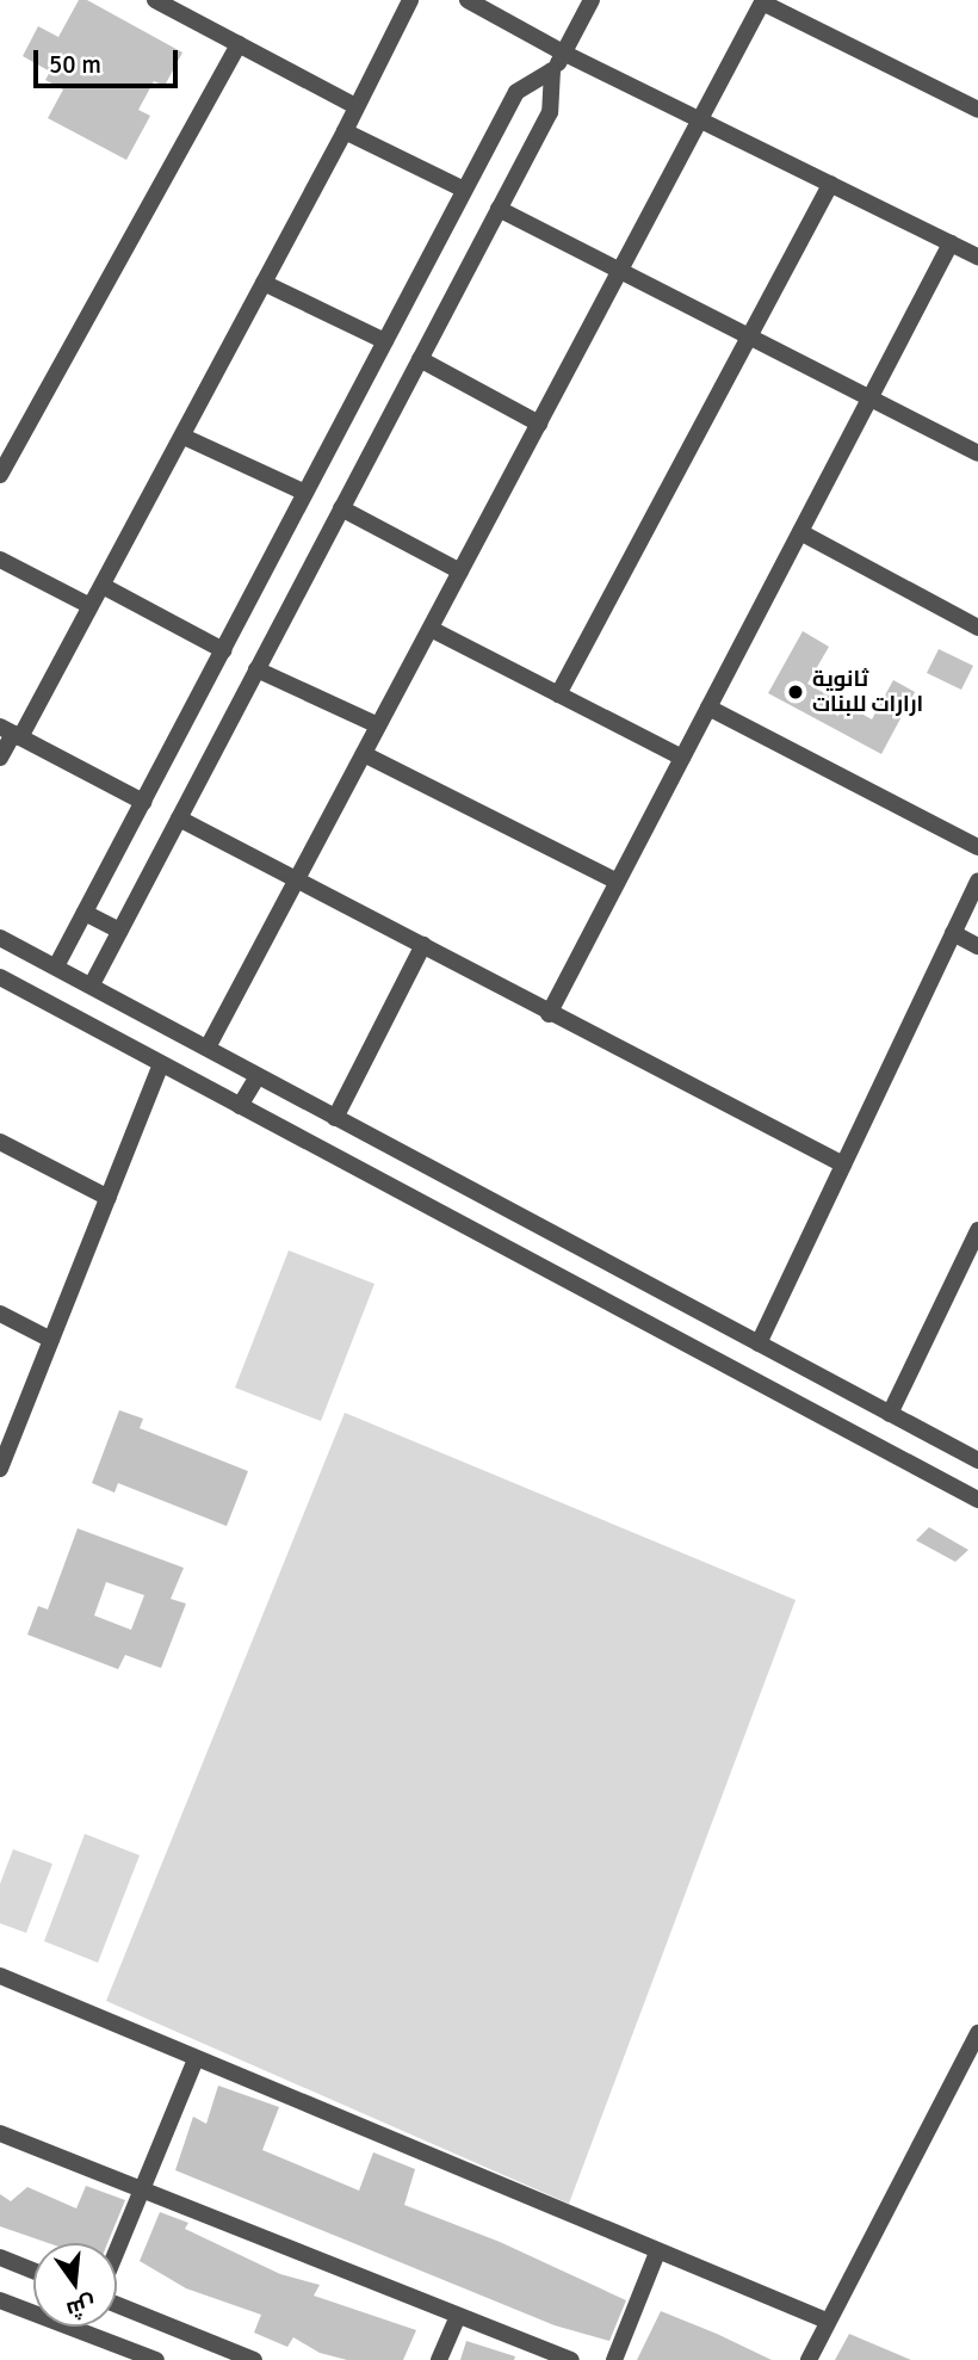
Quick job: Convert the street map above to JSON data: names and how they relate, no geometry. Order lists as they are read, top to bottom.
{
  "places": ["ثانوية ارارات للبنات"],
  "scale_bar": "50 m",
  "north": "bottom"
}
